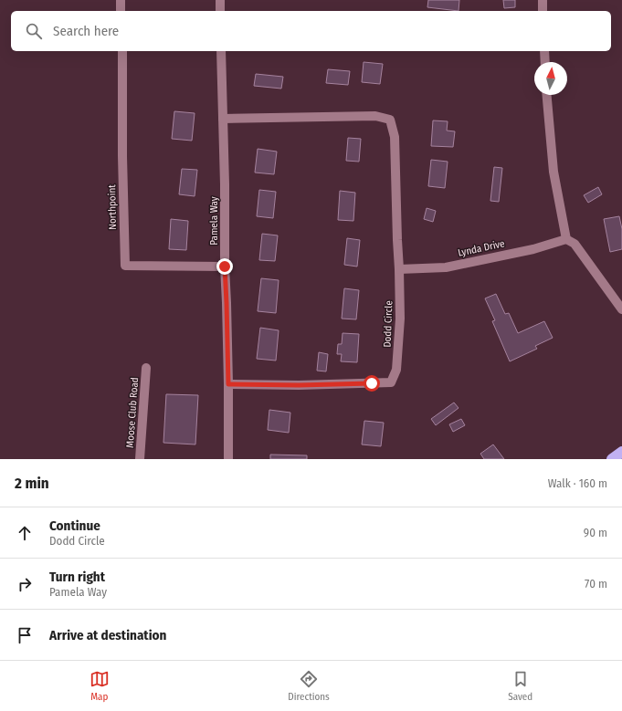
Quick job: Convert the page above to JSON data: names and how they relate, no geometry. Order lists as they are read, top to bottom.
{
  "streets": {
    "street": [
      "Northpoint",
      "Pamela Way",
      "Lynda Drive",
      "Dodd Circle",
      "Moose Club Road"
    ]
  },
  "crossings": [
    ["Northpoint", "Pamela Way"],
    ["Pamela Way", "Dodd Circle"],
    ["Lynda Drive", "Dodd Circle"]
  ],
  "north": "top",
  "page": {
    "search": "Search here",
    "heading": ["2 min", "Walk · 160 m"],
    "list": [
      ["Continue", "Dodd Circle", "90 m"],
      ["Turn right", "Pamela Way", "70 m"],
      "Arrive at destination"
    ],
    "nav": ["Map", "Directions", "Saved"]
  }
}
